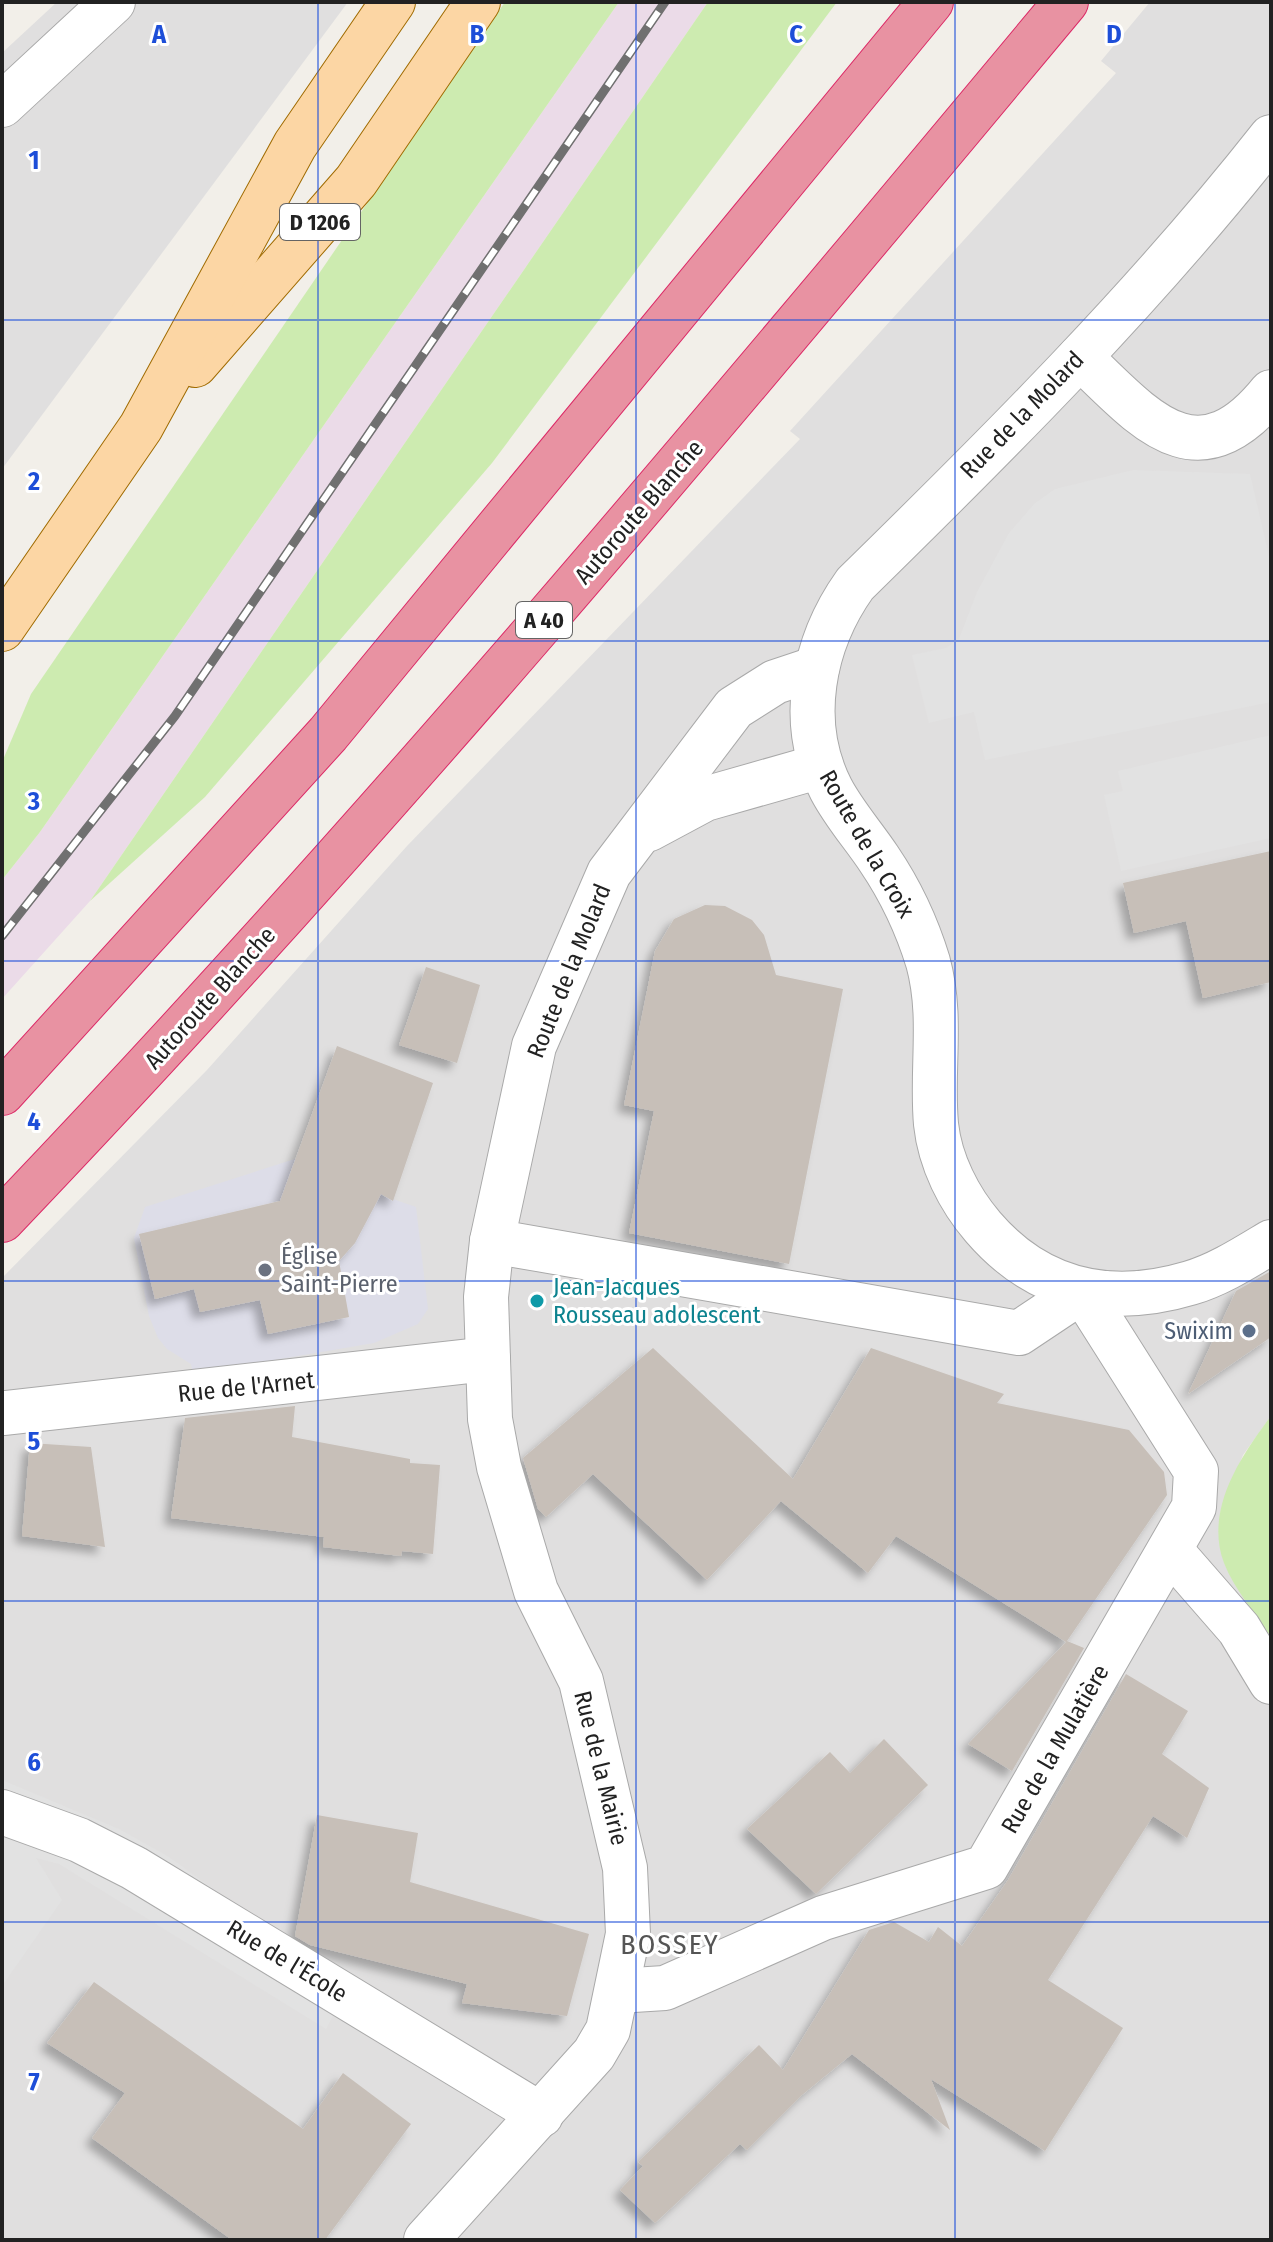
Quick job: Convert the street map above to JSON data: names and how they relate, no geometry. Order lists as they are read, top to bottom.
{
  "streets": {
    "highway": ["Autoroute Blanche", "A 40"],
    "main road": ["D 1206"],
    "street": [
      "Rue de la Molard",
      "Route de la Croix",
      "Route de la Molard",
      "Rue de l'Arnet",
      "Rue de la Mulatière",
      "Rue de la Mairie",
      "Rue de l'École"
    ]
  },
  "crossings": [
    ["Rue de la Molard", "Route de la Croix"],
    ["Rue de la Molard", "Route de la Molard"],
    ["Route de la Croix", "Route de la Molard"],
    ["Route de la Croix", "Rue de la Mulatière"],
    ["Route de la Molard", "Rue de la Mairie"],
    ["Rue de l'Arnet", "Rue de la Mairie"],
    ["Rue de la Mulatière", "Rue de la Mairie"],
    ["Rue de la Mairie", "Rue de l'École"]
  ],
  "districts": ["BOSSEY"],
  "places": ["Église Saint-Pierre", "Jean-Jacques Rousseau adolescent", "Swixim"],
  "grid": {
    "columns": [
      "A",
      "B",
      "C",
      "D"
    ],
    "rows": [
      "1",
      "2",
      "3",
      "4",
      "5",
      "6",
      "7"
    ]
  }
}
